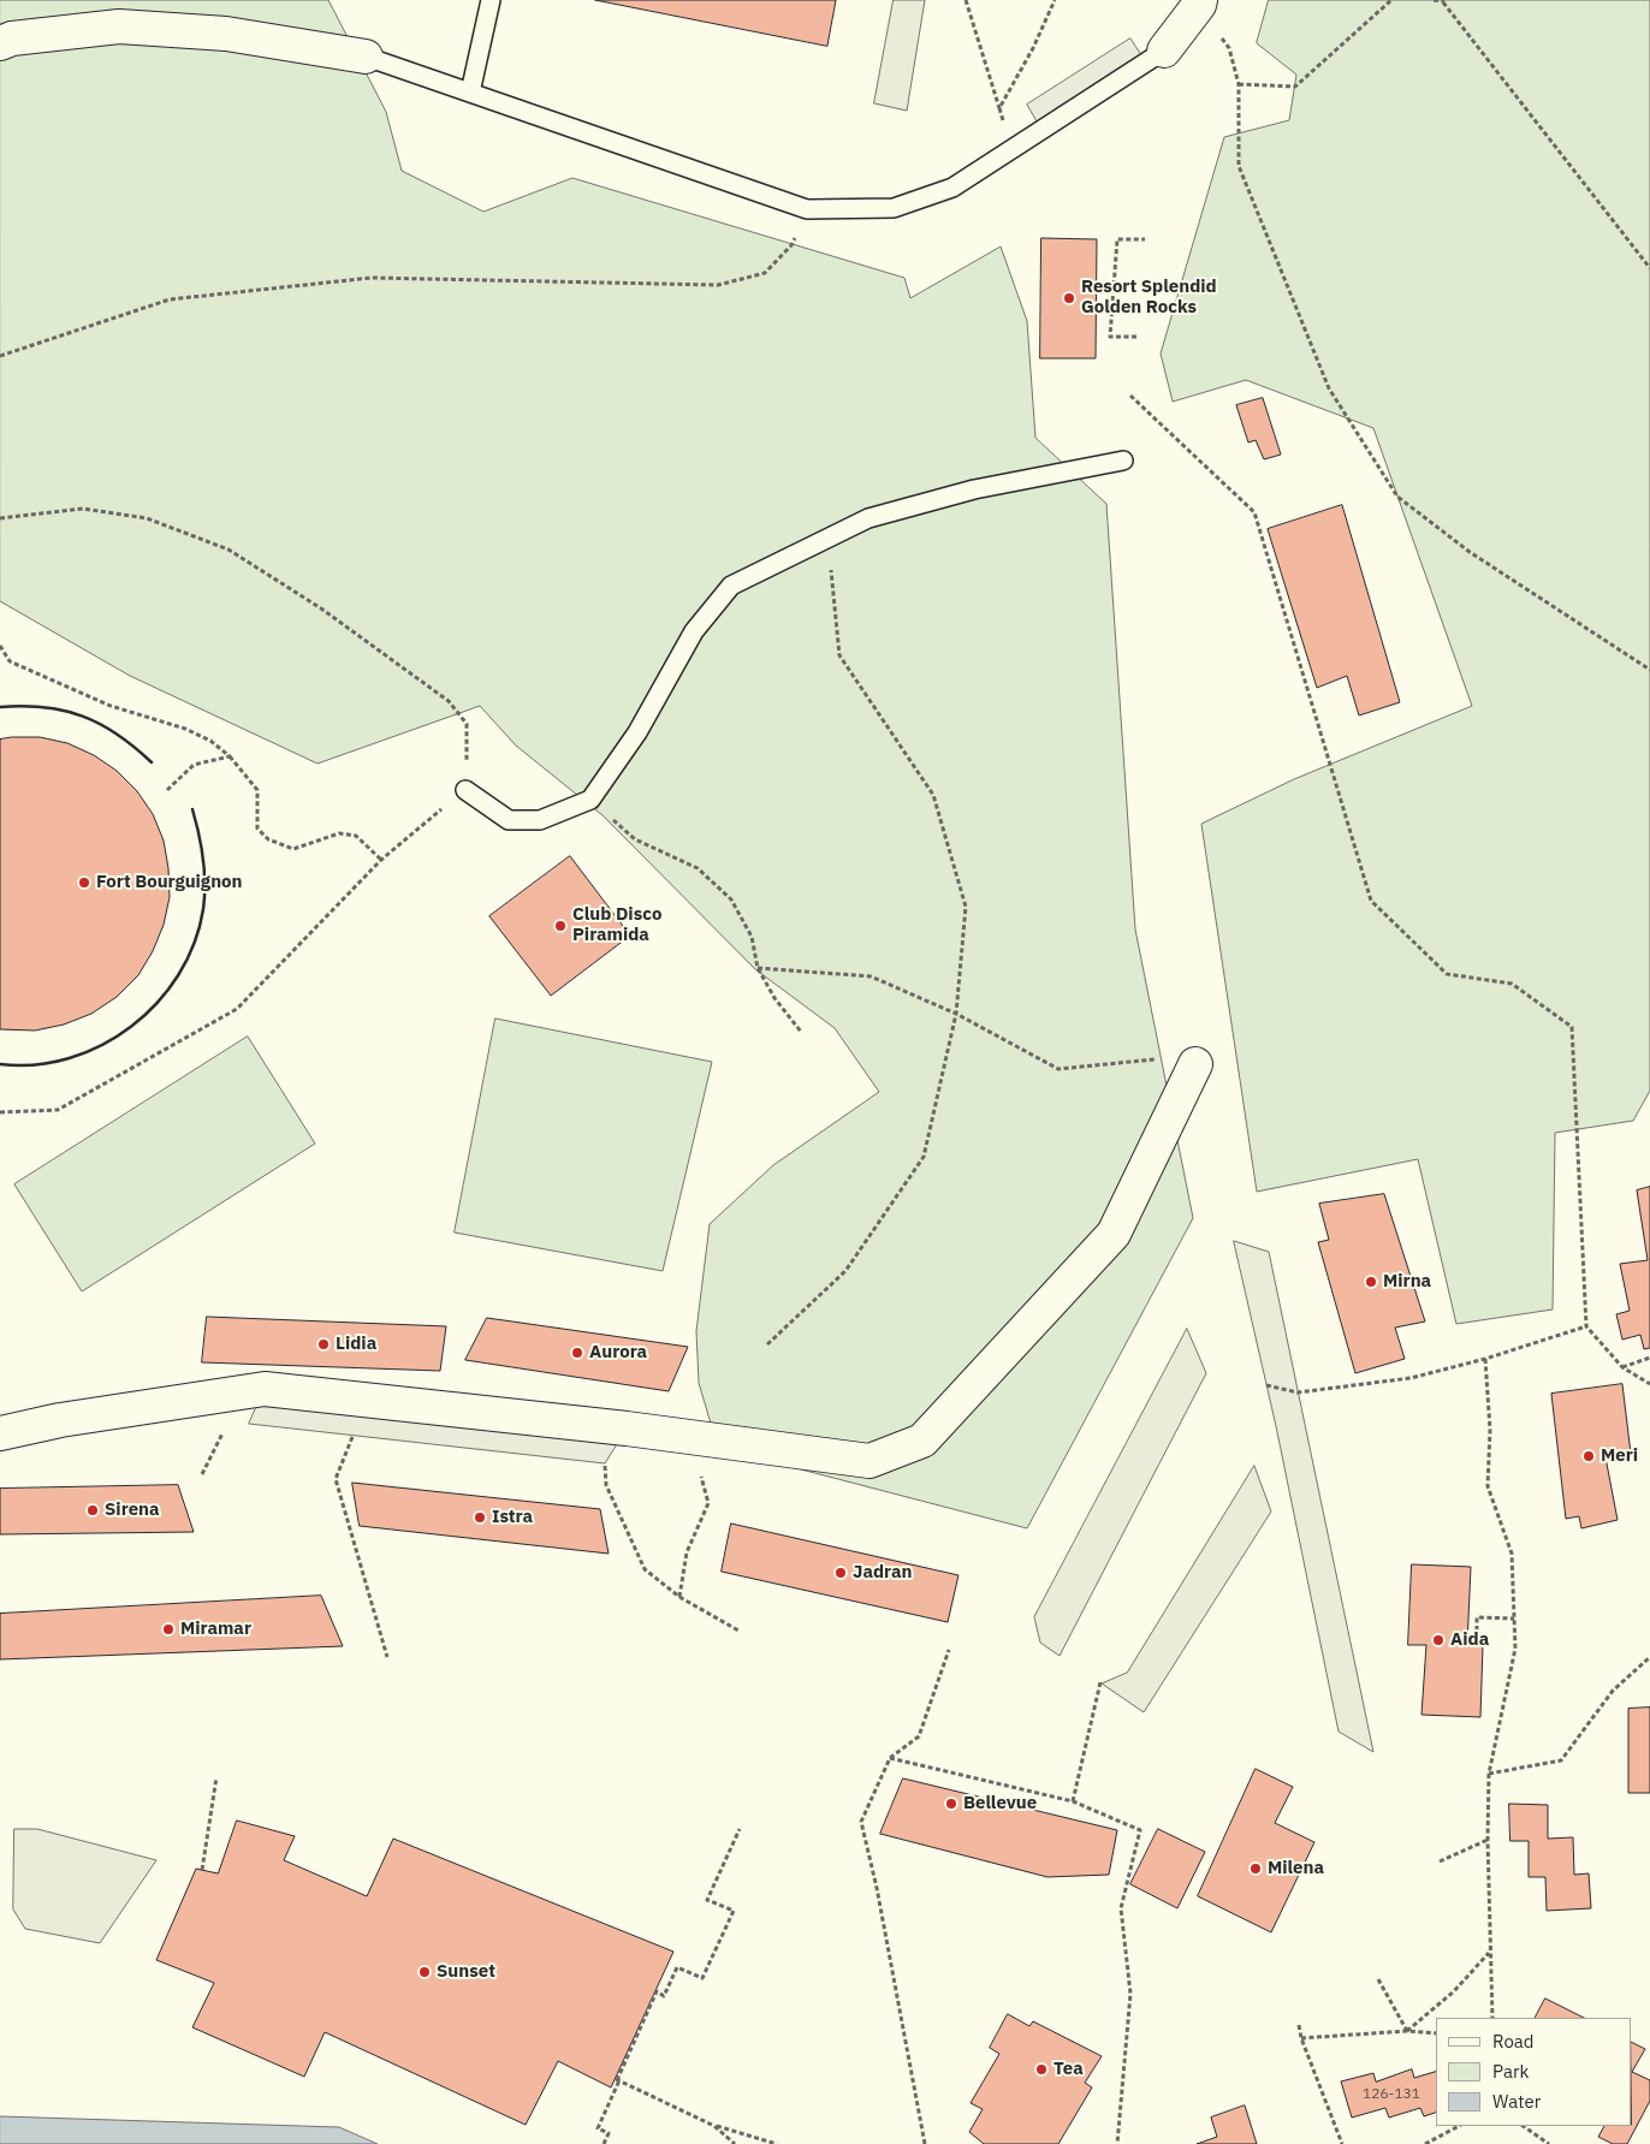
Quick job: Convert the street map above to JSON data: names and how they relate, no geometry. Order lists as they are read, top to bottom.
{
  "places": [
    "Resort Splendid Golden Rocks",
    "Fort Bourguignon",
    "Club Disco Piramida",
    "Mirna",
    "Lidia",
    "Aurora",
    "Meri",
    "Sirena",
    "Istra",
    "Jadran",
    "Miramar",
    "Aida",
    "Bellevue",
    "Milena",
    "Sunset",
    "Tea"
  ],
  "house_numbers": ["126-131"],
  "legend": ["Road", "Park", "Water"]
}
